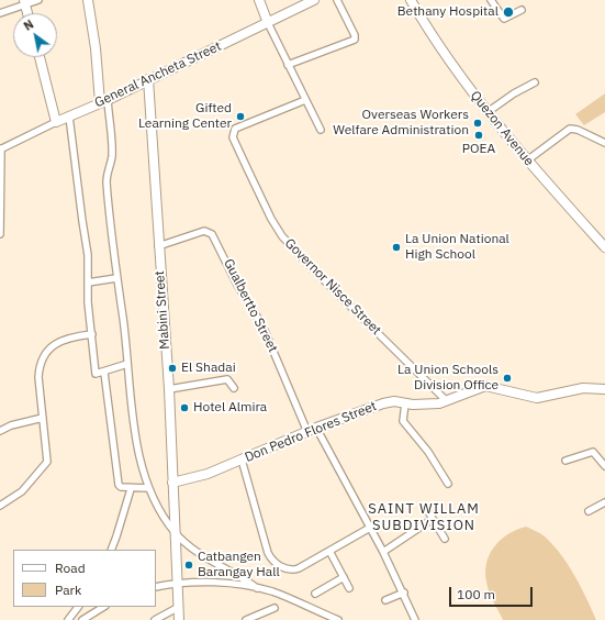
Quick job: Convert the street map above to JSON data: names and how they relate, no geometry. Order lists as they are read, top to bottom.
{
  "streets": {
    "main road": [
      "General Ancheta Street",
      "Quezon Avenue",
      "Mabini Street",
      "Don Pedro Flores Street"
    ],
    "street": ["Governor Nisce Street", "Gualbertto Street"]
  },
  "crossings": [
    ["General Ancheta Street", "Mabini Street"],
    ["Governor Nisce Street", "Don Pedro Flores Street"],
    ["Gualbertto Street", "Mabini Street"],
    ["Gualbertto Street", "Don Pedro Flores Street"],
    ["Mabini Street", "Don Pedro Flores Street"]
  ],
  "districts": ["SAINT WILLAM SUBDIVISION"],
  "places": [
    "Bethany Hospital",
    "Gifted Learning Center",
    "Overseas Workers Welfare Administration",
    "POEA",
    "La Union National High School",
    "El Shadai",
    "La Union Schools Division Office",
    "Hotel Almira",
    "Catbangen Barangay Hall"
  ],
  "legend": ["Road", "Park"],
  "scale_bar": "100 m",
  "north": "top left"
}
